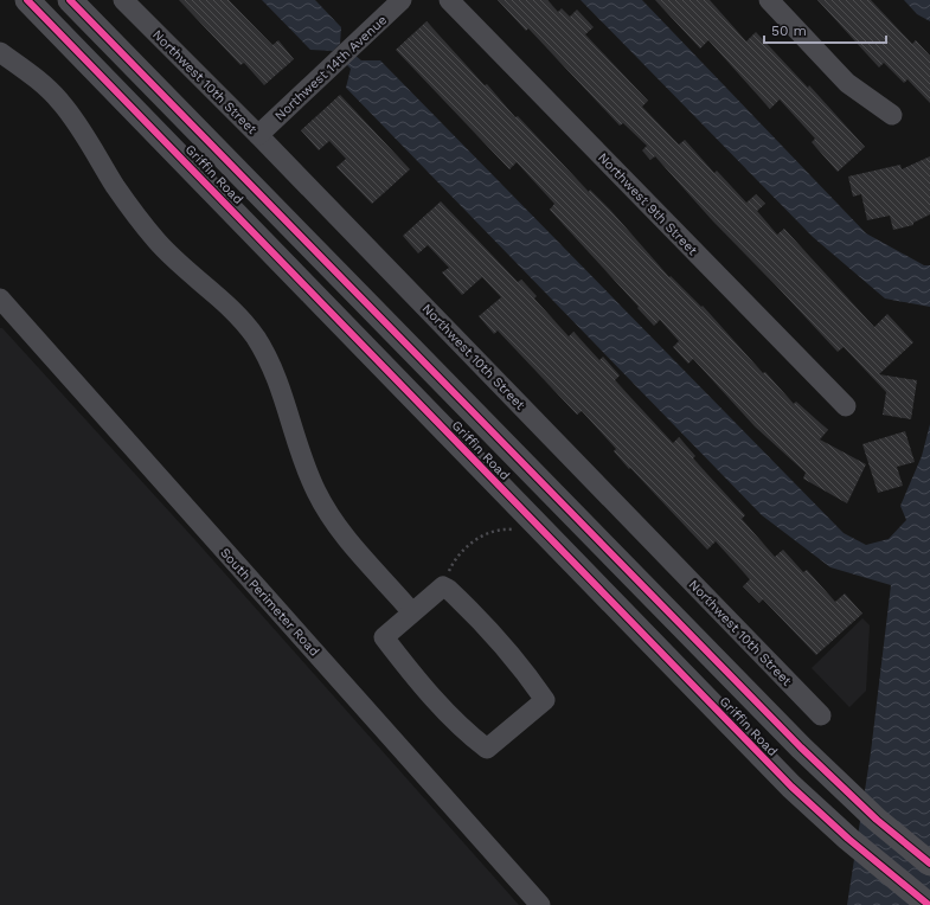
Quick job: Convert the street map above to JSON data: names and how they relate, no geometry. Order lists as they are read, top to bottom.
{
  "streets": {
    "main road": ["Griffin Road"],
    "street": [
      "Northwest 14th Avenue",
      "Northwest 10th Street",
      "Northwest 9th Street",
      "South Perimeter Road"
    ]
  },
  "crossings": [
    ["Northwest 14th Avenue", "Northwest 10th Street"]
  ],
  "scale_bar": "50 m"
}
